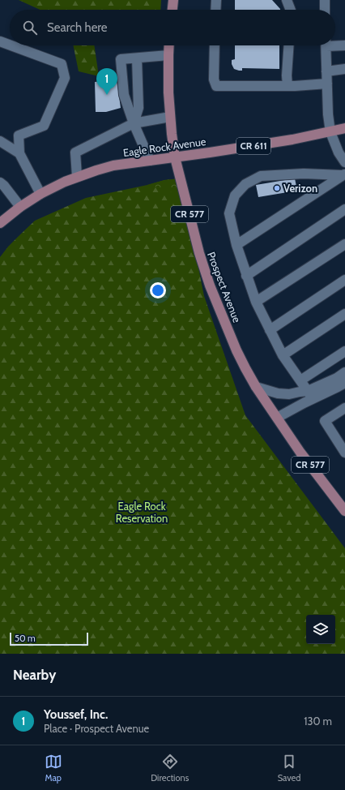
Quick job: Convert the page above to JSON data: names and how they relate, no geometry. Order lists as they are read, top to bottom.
{
  "streets": {
    "main road": [
      "CR 611",
      "Eagle Rock Avenue",
      "CR 577",
      "Prospect Avenue"
    ]
  },
  "crossings": [
    ["Eagle Rock Avenue", "Prospect Avenue"]
  ],
  "parks": ["Eagle Rock Reservation"],
  "places": ["Verizon"],
  "scale_bar": "50 m",
  "page": {
    "search": "Search here",
    "pins": "1",
    "scale": "50 m",
    "heading": "Nearby",
    "list": [
      {
        "mark": "1",
        "name": "Youssef, Inc.",
        "note": "Place · Prospect Avenue",
        "value": "130 m"
      }
    ],
    "nav": ["Map", "Directions", "Saved"]
  }
}
